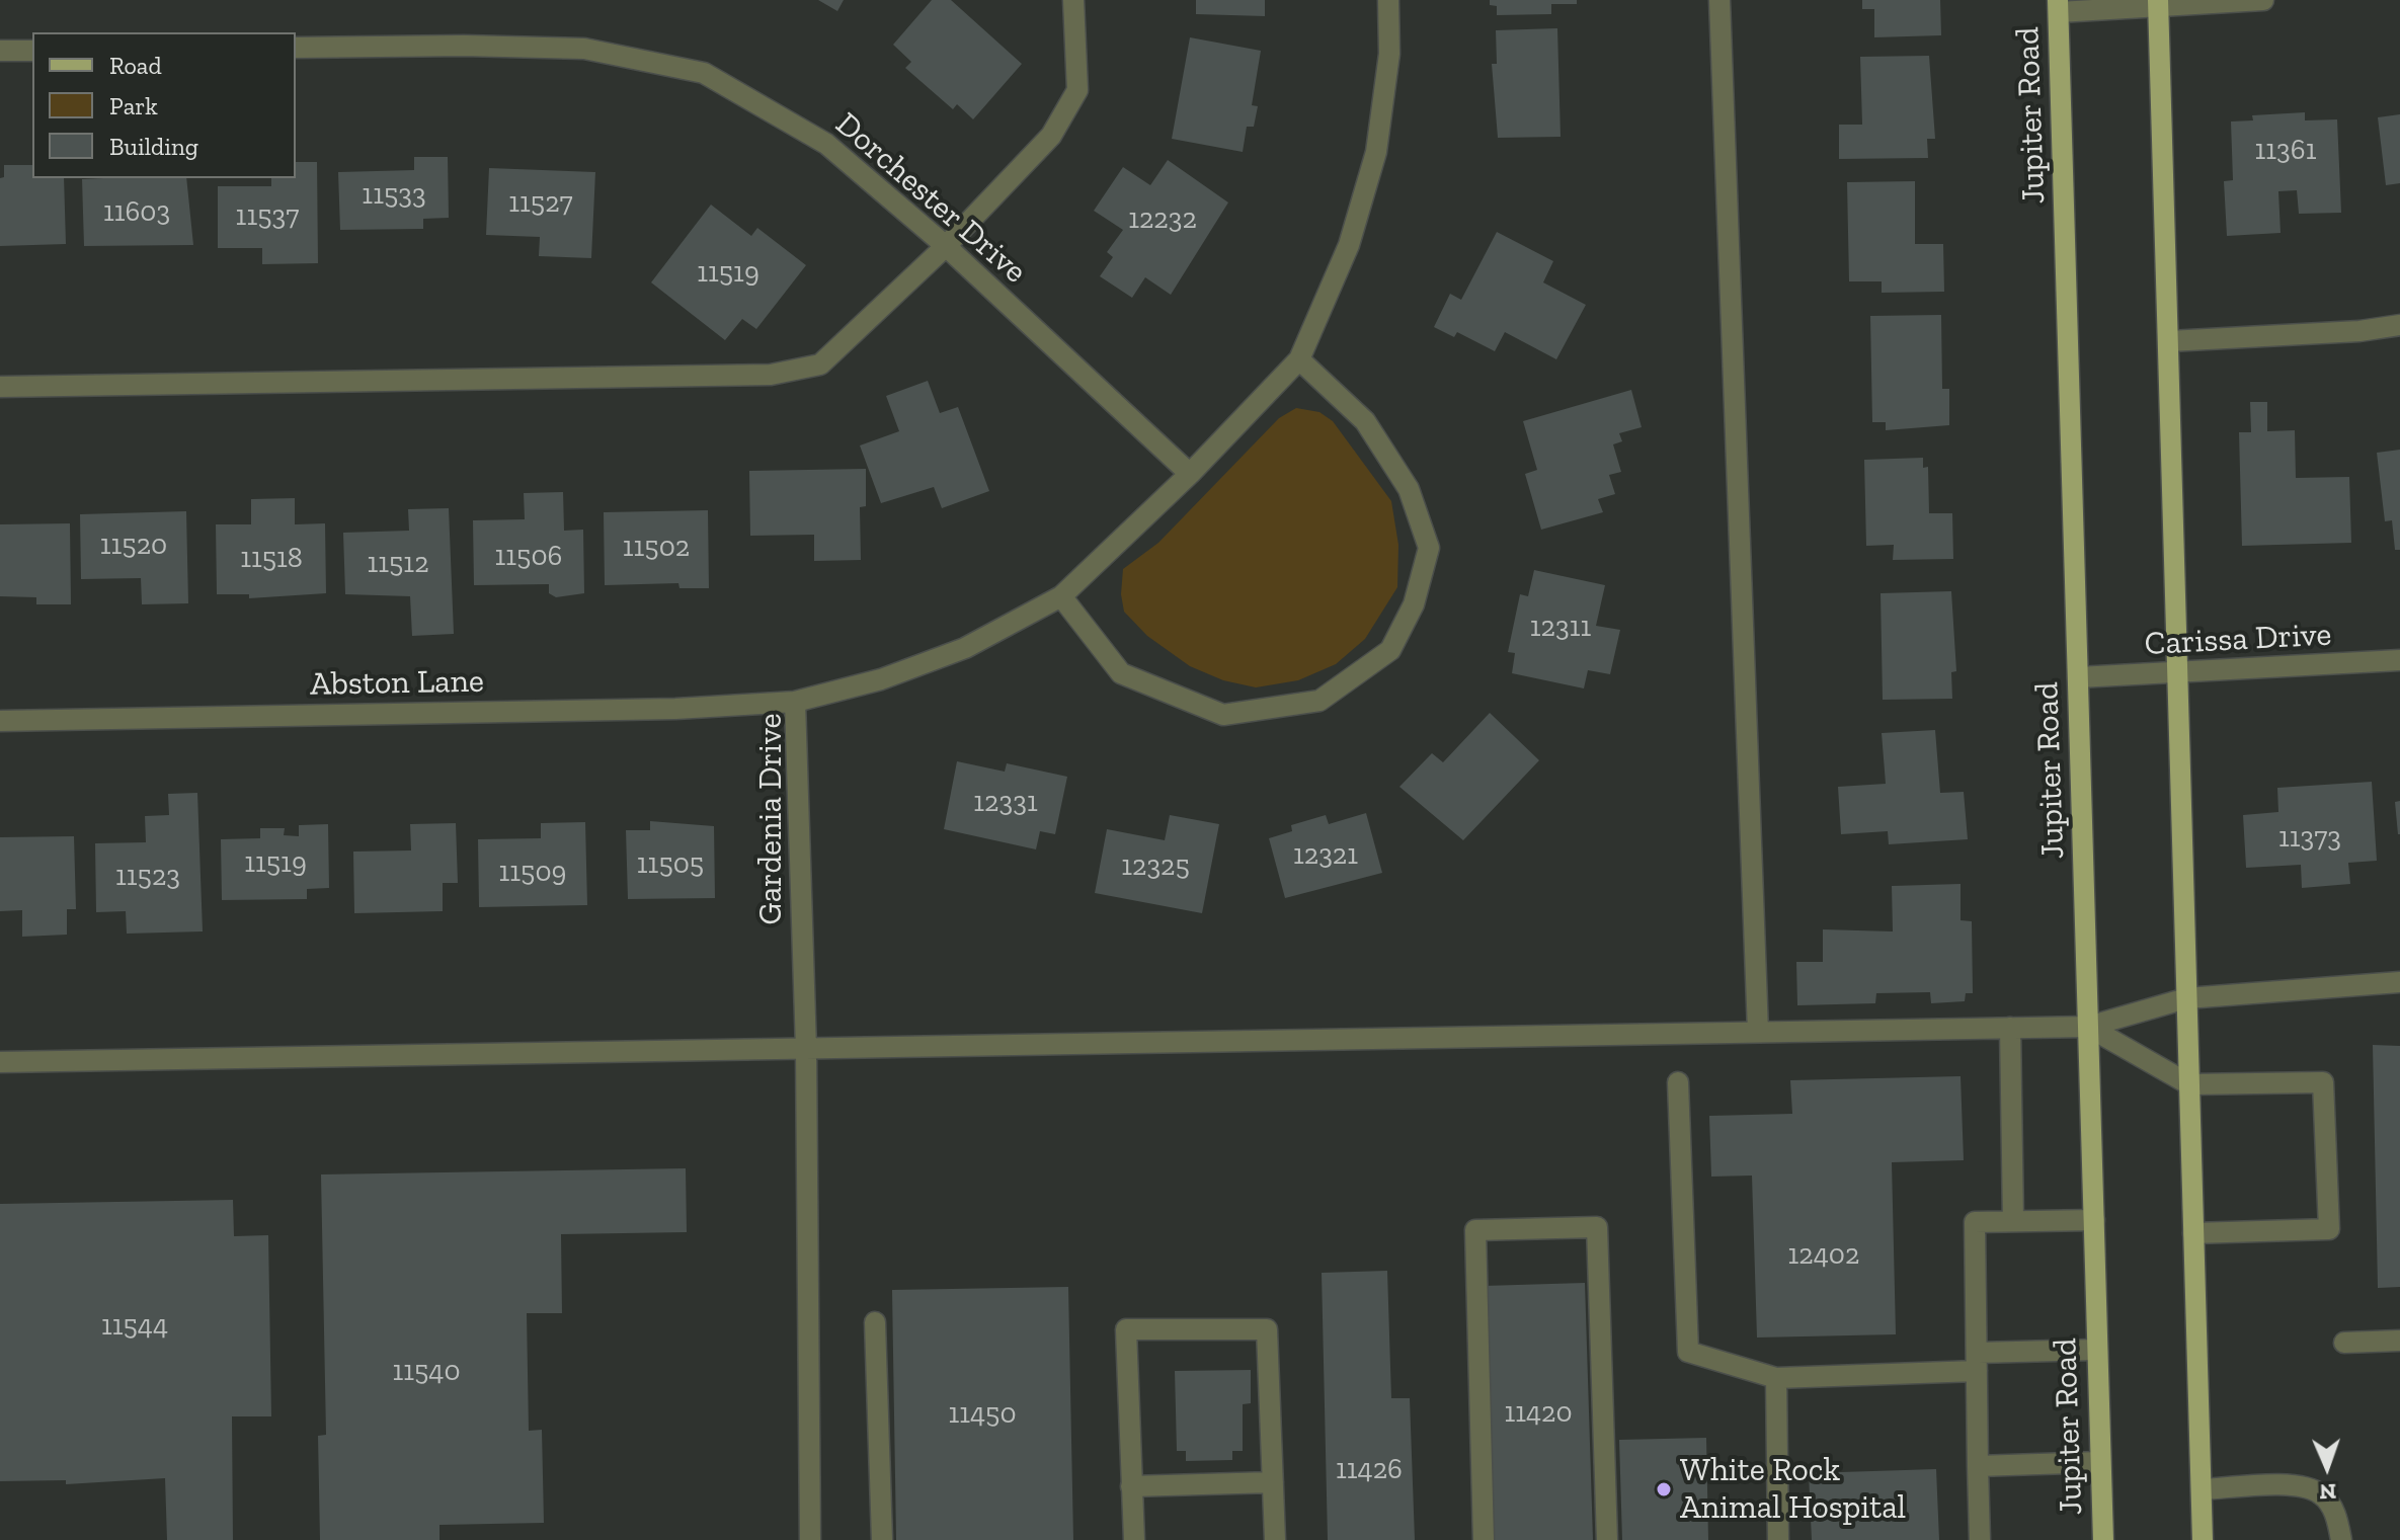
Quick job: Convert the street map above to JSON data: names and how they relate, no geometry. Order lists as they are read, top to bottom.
{
  "streets": {
    "main road": ["Jupiter Road"],
    "street": [
      "Dorchester Drive",
      "Carissa Drive",
      "Abston Lane",
      "Gardenia Drive"
    ]
  },
  "crossings": [
    ["Jupiter Road", "Carissa Drive"],
    ["Dorchester Drive", "Gardenia Drive"],
    ["Abston Lane", "Gardenia Drive"]
  ],
  "places": ["White Rock Animal Hospital"],
  "house_numbers": [
    "11361",
    "11533",
    "11527",
    "11603",
    "11537",
    "12232",
    "11519",
    "11520",
    "11502",
    "11506",
    "11518",
    "11512",
    "12311",
    "12331",
    "11373",
    "12321",
    "11519",
    "11505",
    "12325",
    "11509",
    "11523",
    "12402",
    "11544",
    "11540",
    "11420",
    "11450",
    "11426"
  ],
  "legend": ["Road", "Park", "Building"],
  "north": "bottom"
}
